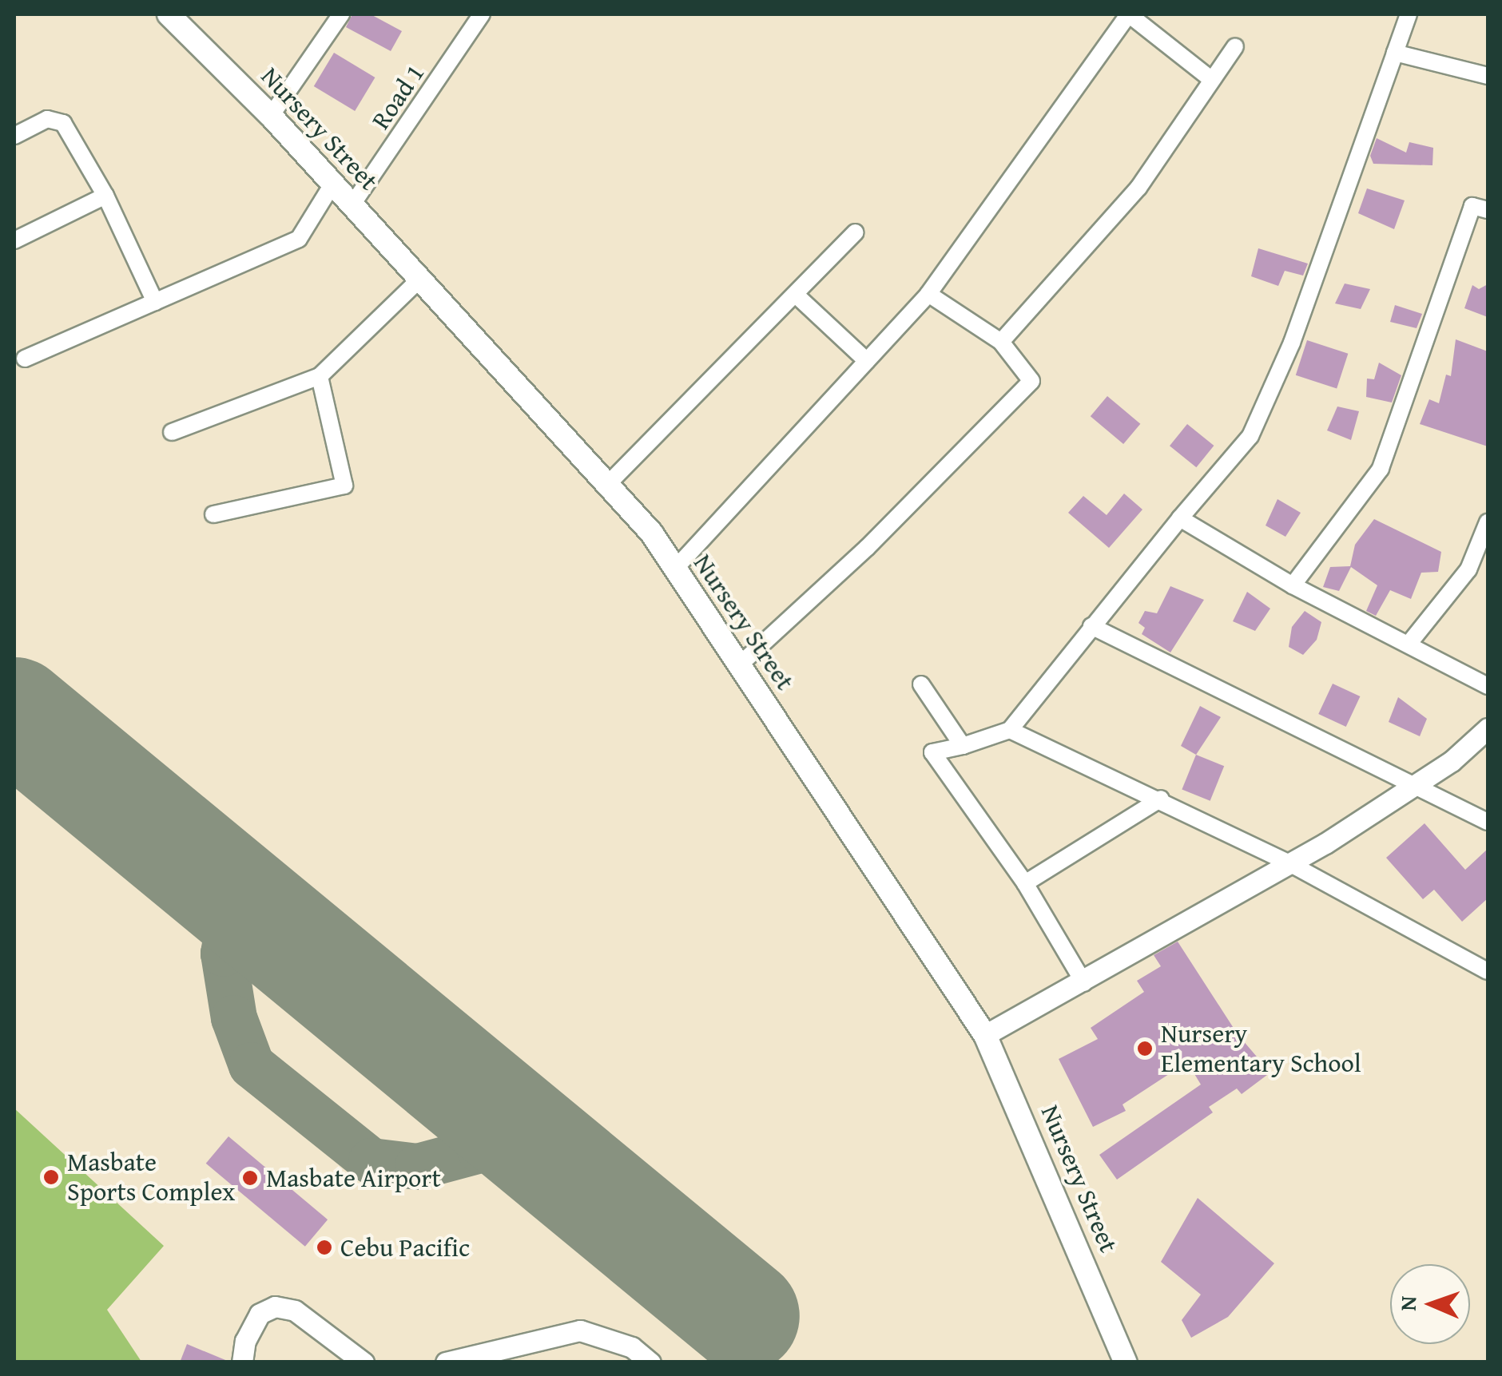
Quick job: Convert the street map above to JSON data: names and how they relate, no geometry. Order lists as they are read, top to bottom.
{
  "streets": {
    "main road": ["Nursery Street"],
    "street": ["Road 1"]
  },
  "crossings": [
    ["Road 1", "Nursery Street"]
  ],
  "places": [
    "Nursery Elementary School",
    "Masbate Sports Complex",
    "Masbate Airport",
    "Cebu Pacific"
  ],
  "north": "left"
}
